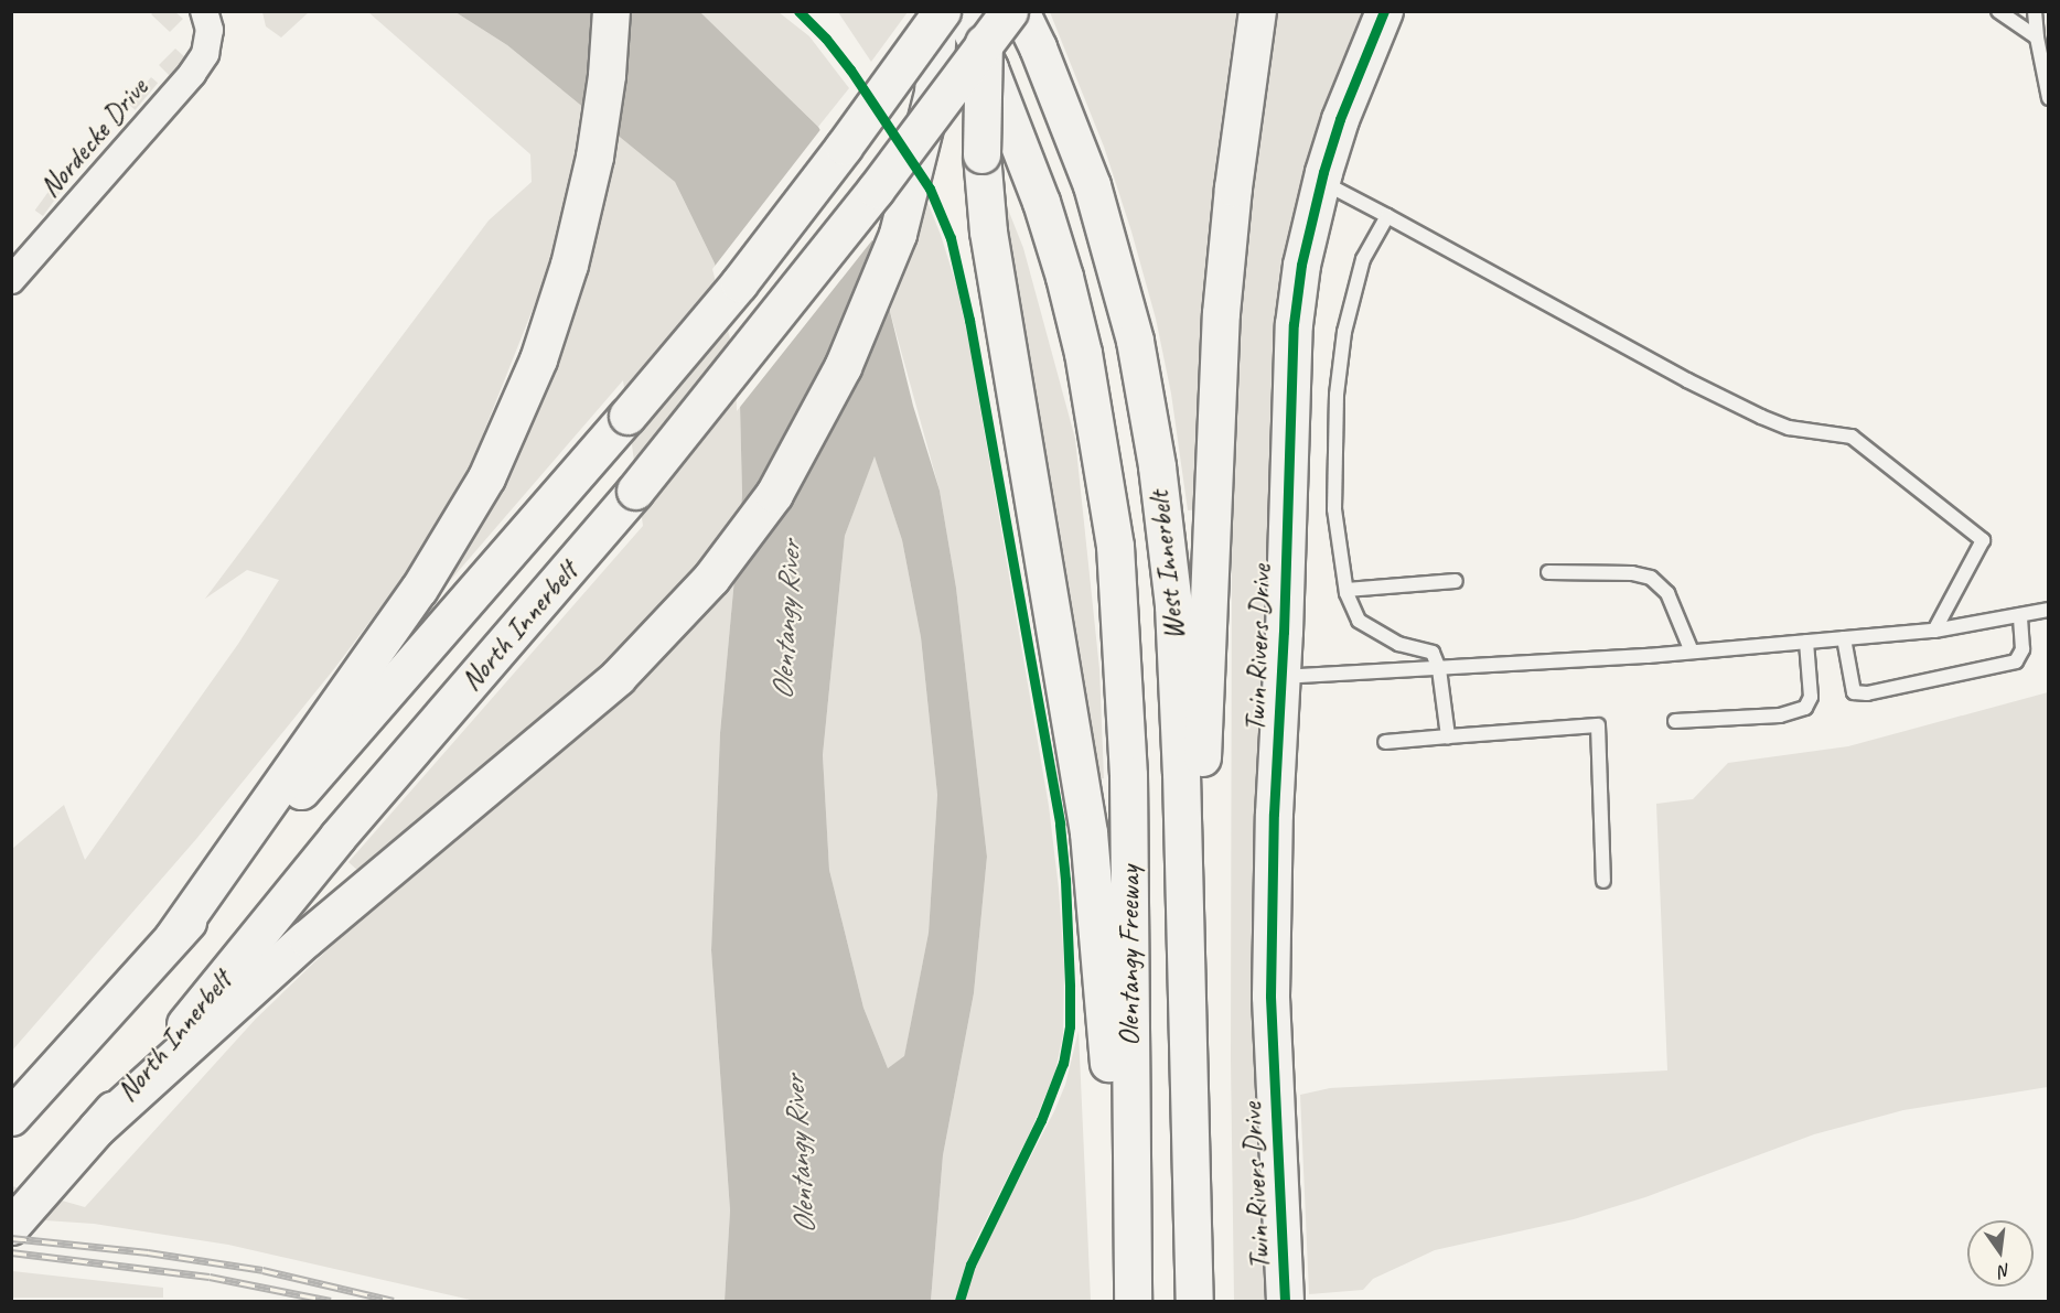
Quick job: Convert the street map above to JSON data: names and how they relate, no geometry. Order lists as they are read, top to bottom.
{
  "streets": {
    "main road": [
      "West Innerbelt",
      "North Innerbelt",
      "Twin Rivers Drive",
      "Olentangy Freeway"
    ],
    "street": ["Nordecke Drive"]
  },
  "crossings": [
    ["West Innerbelt", "Olentangy Freeway"]
  ],
  "water": ["Olentangy River"],
  "north": "bottom"
}
